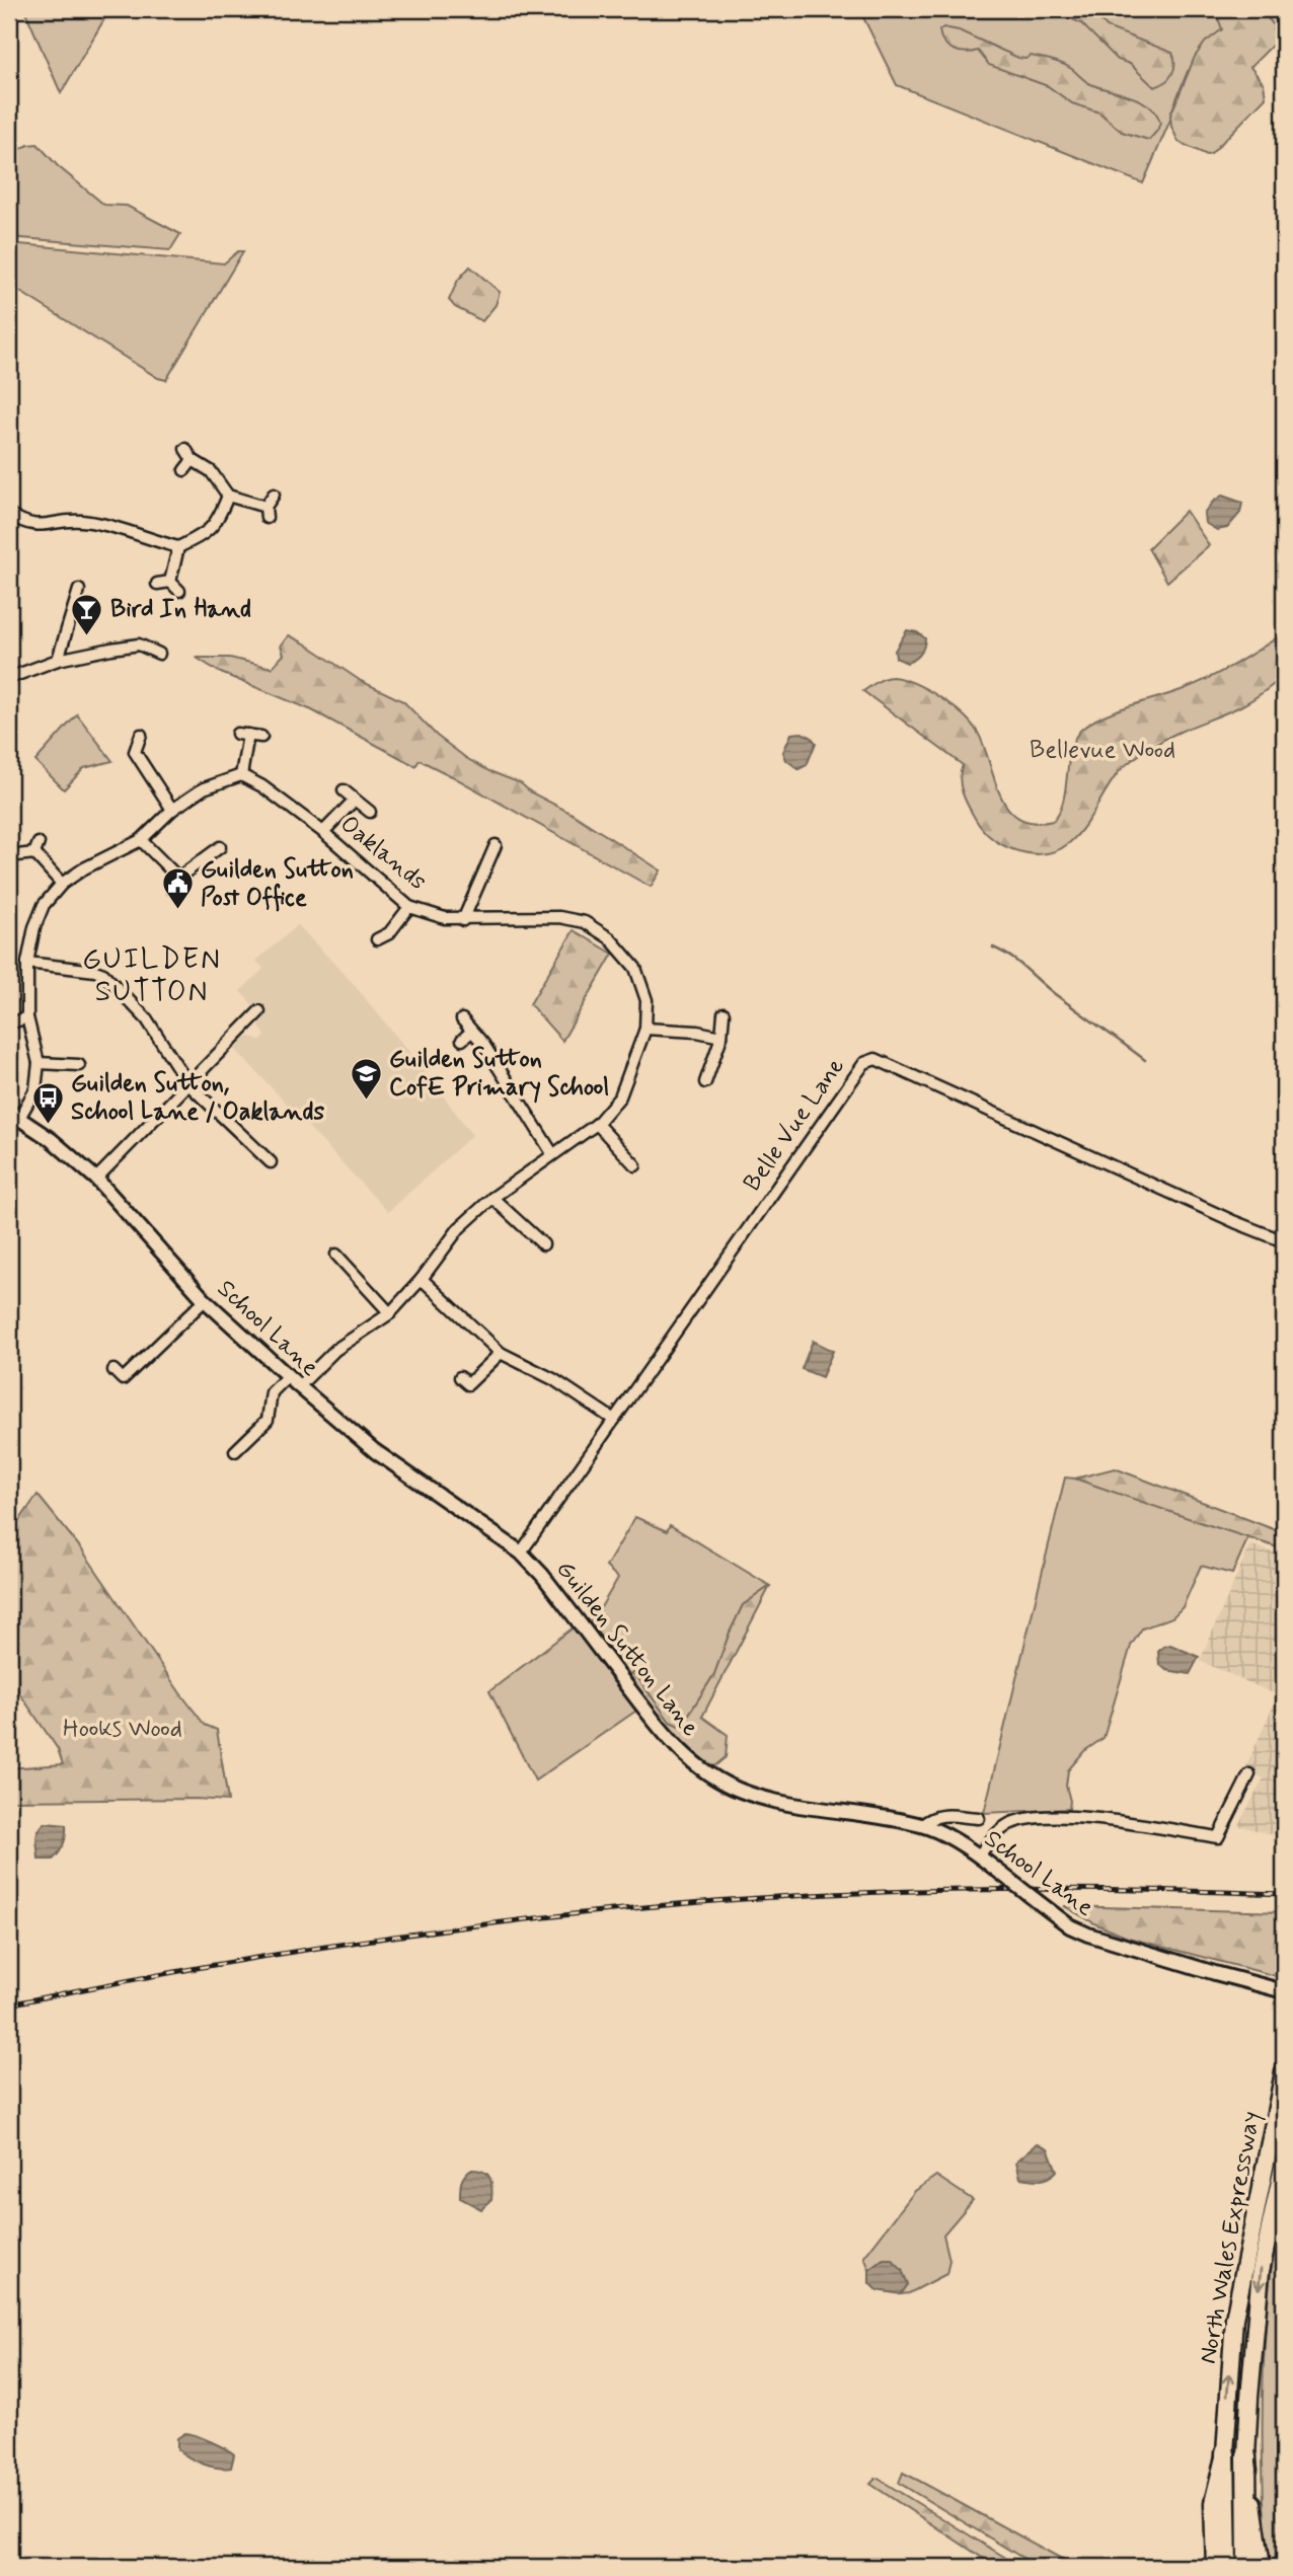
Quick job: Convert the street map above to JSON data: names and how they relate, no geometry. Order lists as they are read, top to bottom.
{
  "streets": {
    "highway": ["North Wales Expressway"],
    "street": [
      "Oaklands",
      "Belle Vue Lane",
      "School Lane",
      "Guilden Sutton Lane"
    ]
  },
  "crossings": [
    ["Oaklands", "School Lane"],
    ["Belle Vue Lane", "School Lane"],
    ["Belle Vue Lane", "Guilden Sutton Lane"],
    ["School Lane", "Guilden Sutton Lane"]
  ],
  "districts": ["GUILDEN SUTTON"],
  "parks": ["Bellevue Wood", "Hooks Wood"],
  "places": {
    "bar": ["Bird In Hand"],
    "public building": ["Guilden Sutton Post Office"],
    "school or university": ["Guilden Sutton CofE Primary School"],
    "bus stop": ["Guilden Sutton, School Lane / Oaklands"]
  }
}
